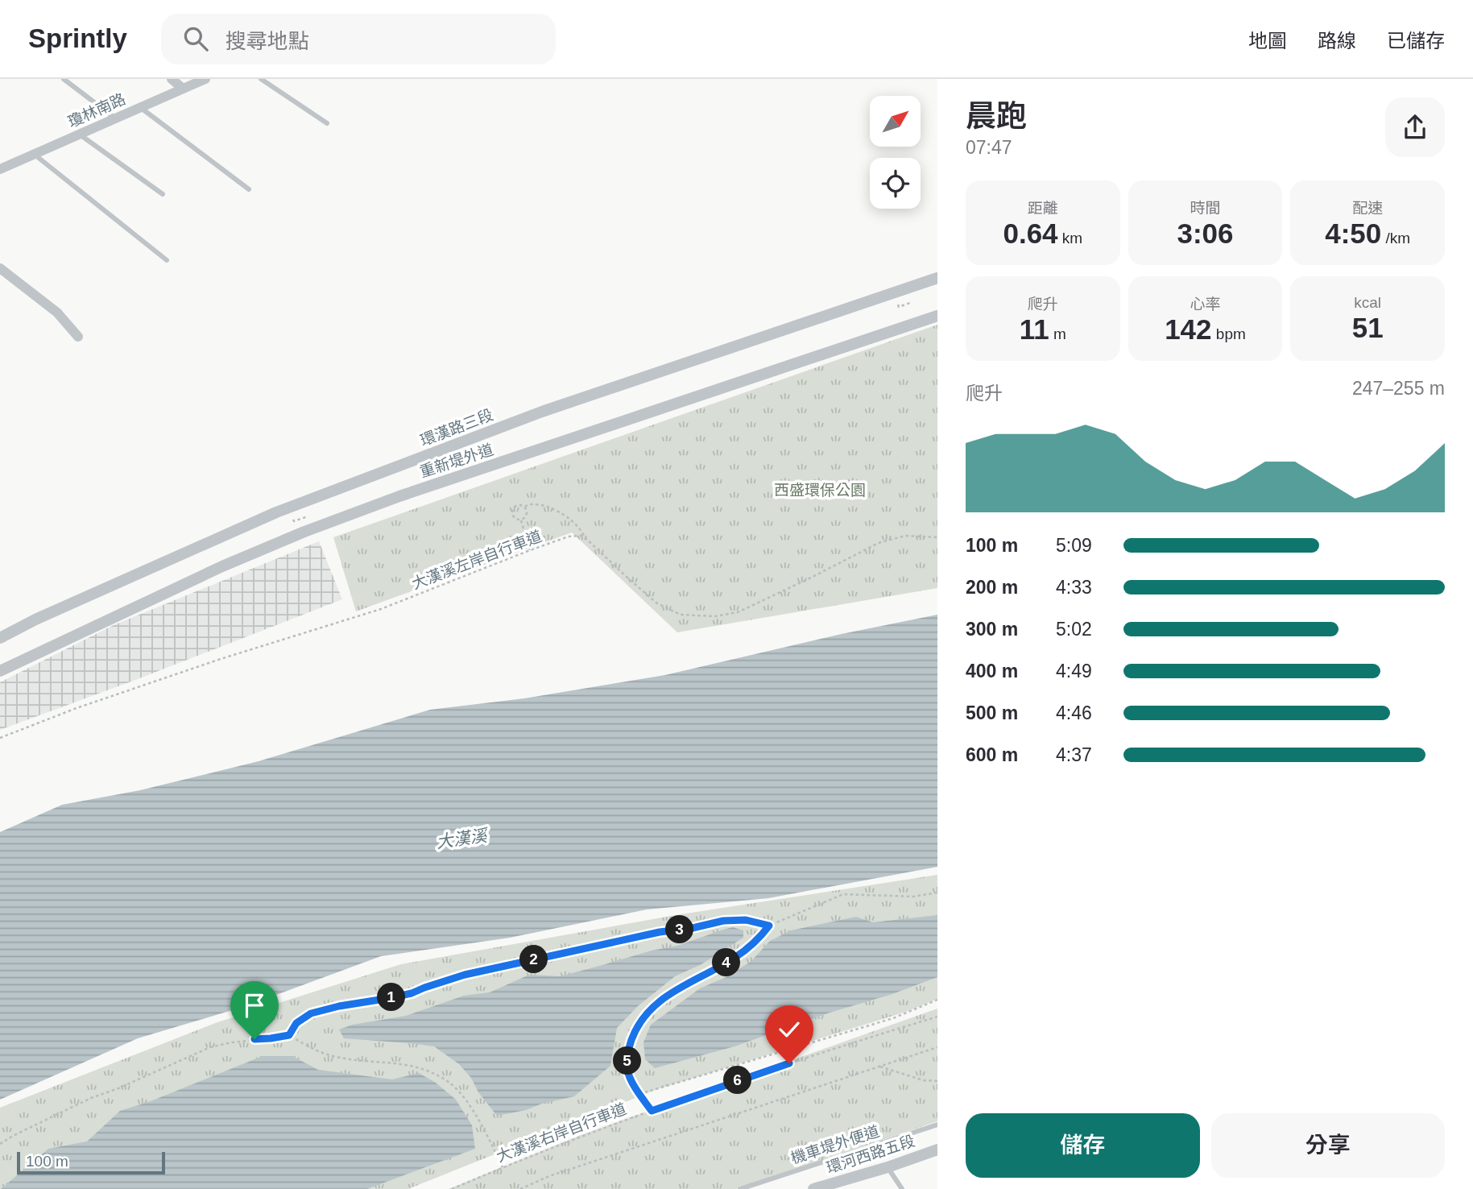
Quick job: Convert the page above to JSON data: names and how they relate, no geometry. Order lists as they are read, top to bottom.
{
  "streets": {
    "street": [
      "瓊林南路",
      "環漢路三段",
      "重新堤外道",
      "環河西路五段"
    ],
    "lane": ["機車堤外便道"],
    "path": ["大漢溪左岸自行車道", "大漢溪右岸自行車道"]
  },
  "water": ["大漢溪"],
  "parks": ["西盛環保公園"],
  "scale_bar": "100 m",
  "north": "top right",
  "page": {
    "header": "Sprintly",
    "search": "搜尋地點",
    "nav": ["地圖", "路線", "已儲存"],
    "heading": ["晨跑", "07:47"],
    "stats": [
      ["距離", "0.64 km"],
      ["時間", "3:06"],
      ["配速", "4:50 /km"],
      ["爬升", "11 m"],
      ["心率", "142 bpm"],
      ["kcal", "51"]
    ],
    "chart": ["爬升", "247–255 m"],
    "list": [
      {
        "name": "100 m",
        "note": "5:09"
      },
      {
        "name": "200 m",
        "note": "4:33"
      },
      {
        "name": "300 m",
        "note": "5:02"
      },
      {
        "name": "400 m",
        "note": "4:49"
      },
      {
        "name": "500 m",
        "note": "4:46"
      },
      {
        "name": "600 m",
        "note": "4:37"
      }
    ],
    "pins": [
      "3",
      "2",
      "4",
      "1",
      "5",
      "6"
    ],
    "buttons": ["儲存", "分享"],
    "scale": "100 m"
  }
}
